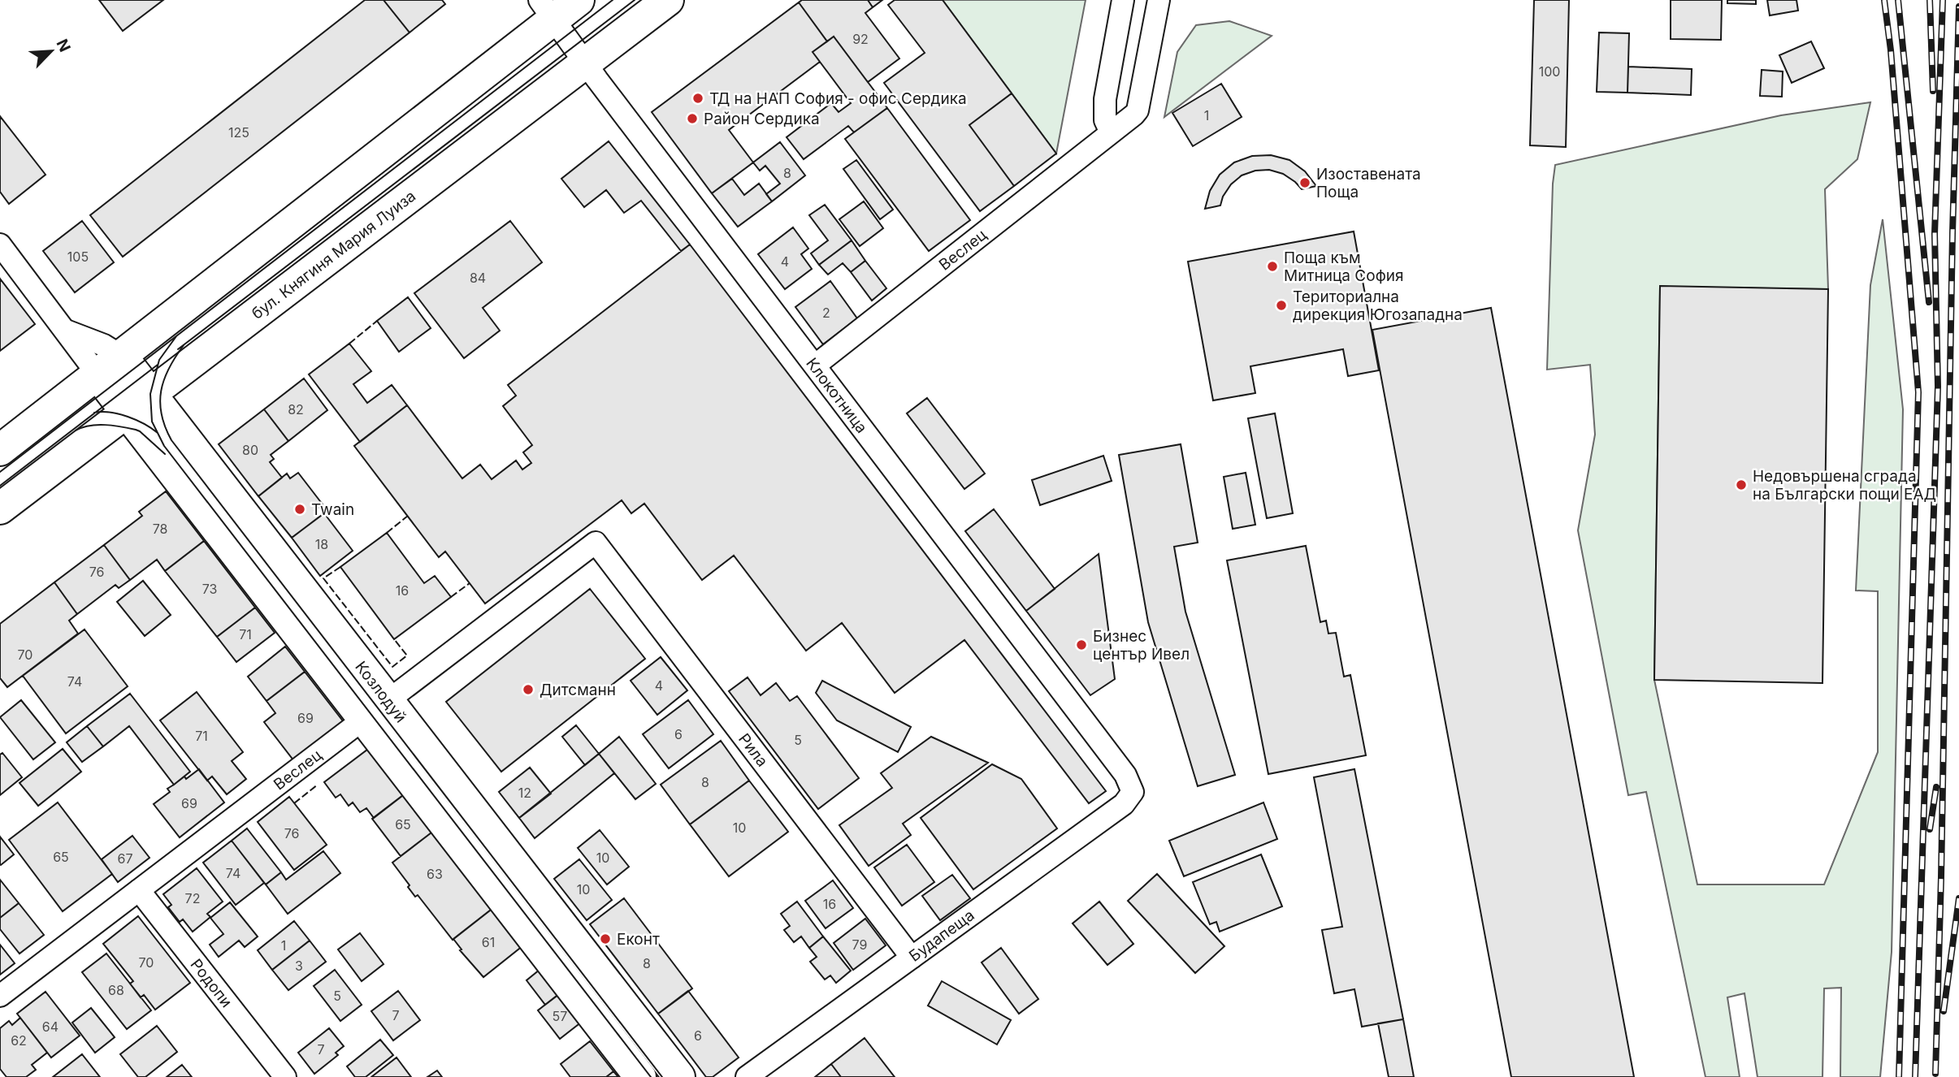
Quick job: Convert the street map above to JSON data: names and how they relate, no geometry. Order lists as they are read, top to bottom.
{
  "streets": {
    "main road": ["бул. Княгиня Мария Луиза", "Козлодуй"],
    "street": [
      "Веслец",
      "Клокотница",
      "Рила",
      "Будапеща",
      "Родопи"
    ]
  },
  "crossings": [
    ["Веслец", "Клокотница"],
    ["Веслец", "Козлодуй"],
    ["Веслец", "Рила"],
    ["Веслец", "Родопи"],
    ["бул. Княгиня Мария Луиза", "Клокотница"],
    ["бул. Княгиня Мария Луиза", "Козлодуй"],
    ["Клокотница", "Будапеща"],
    ["Рила", "Будапеща"]
  ],
  "places": [
    "ТД на НАП София - офис Сердика",
    "Район Сердика",
    "Изоставената Поща",
    "Поща към Митница София",
    "Териториална дирекция Югозападна",
    "Недовършена сграда на Български пощи ЕАД",
    "Twain",
    "Бизнес център Ивел",
    "Дитсманн",
    "Еконт"
  ],
  "house_numbers": [
    "92",
    "100",
    "1",
    "125",
    "8",
    "105",
    "4",
    "84",
    "2",
    "82",
    "80",
    "78",
    "18",
    "76",
    "73",
    "16",
    "71",
    "70",
    "74",
    "4",
    "69",
    "6",
    "71",
    "5",
    "8",
    "12",
    "69",
    "65",
    "10",
    "76",
    "65",
    "10",
    "67",
    "74",
    "63",
    "10",
    "72",
    "16",
    "61",
    "79",
    "1",
    "70",
    "8",
    "3",
    "68",
    "5",
    "7",
    "57",
    "64",
    "6",
    "62",
    "7"
  ],
  "north": "top right"
}
